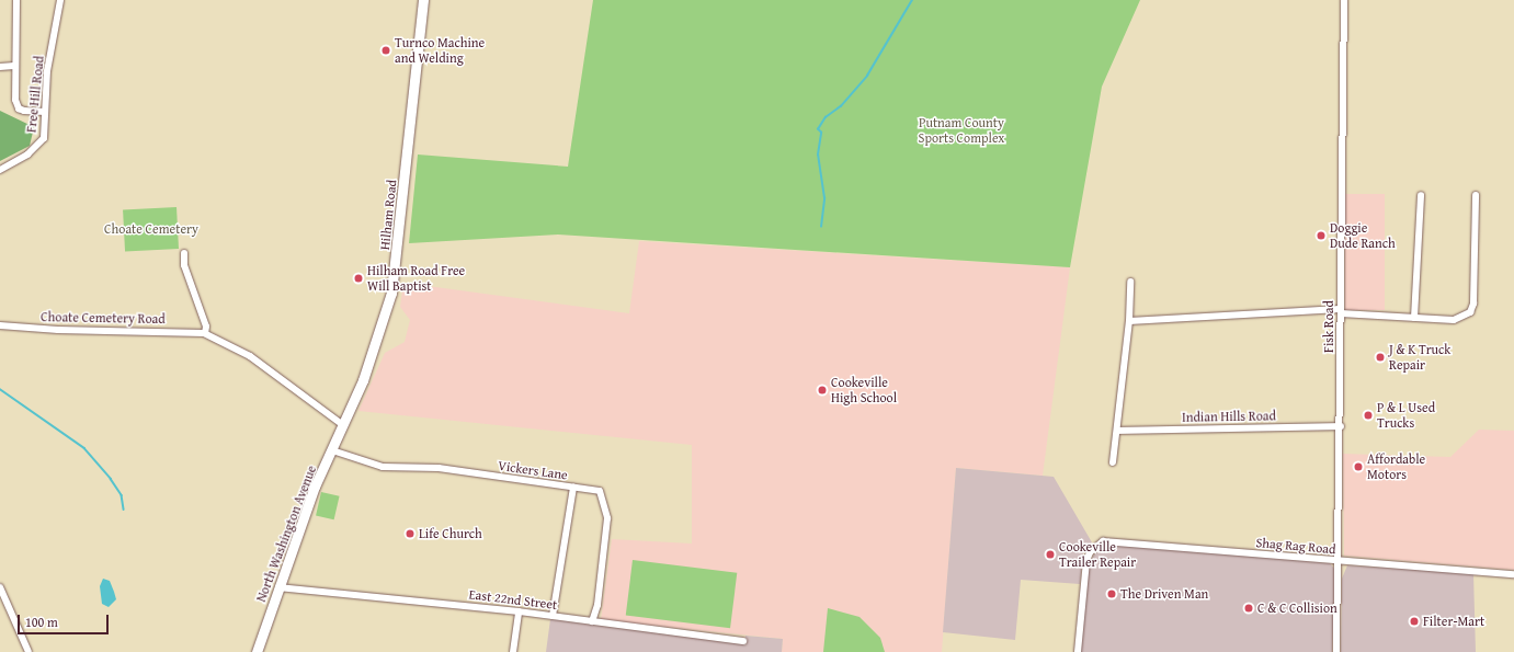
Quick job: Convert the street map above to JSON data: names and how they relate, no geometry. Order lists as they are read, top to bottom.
{
  "streets": {
    "main road": ["Hilham Road", "North Washington Avenue"],
    "street": [
      "Free Hill Road",
      "Choate Cemetery Road",
      "Fisk Road",
      "Indian Hills Road",
      "Vickers Lane",
      "Shag Rag Road",
      "East 22nd Street"
    ]
  },
  "crossings": [
    ["Hilham Road", "Choate Cemetery Road"],
    ["Hilham Road", "North Washington Avenue"],
    ["Choate Cemetery Road", "North Washington Avenue"],
    ["Fisk Road", "Indian Hills Road"],
    ["Fisk Road", "Shag Rag Road"],
    ["Vickers Lane", "North Washington Avenue"],
    ["Vickers Lane", "East 22nd Street"],
    ["North Washington Avenue", "East 22nd Street"]
  ],
  "parks": ["Putnam County Sports Complex", "Choate Cemetery"],
  "places": [
    "Turnco Machine and Welding",
    "Doggie Dude Ranch",
    "Hilham Road Free Will Baptist",
    "J & K Truck Repair",
    "Cookeville High School",
    "P & L Used Trucks",
    "Affordable Motors",
    "Life Church",
    "Cookeville Trailer Repair",
    "The Driven Man",
    "C & C Collision",
    "Filter-Mart"
  ],
  "scale_bar": "100 m"
}
